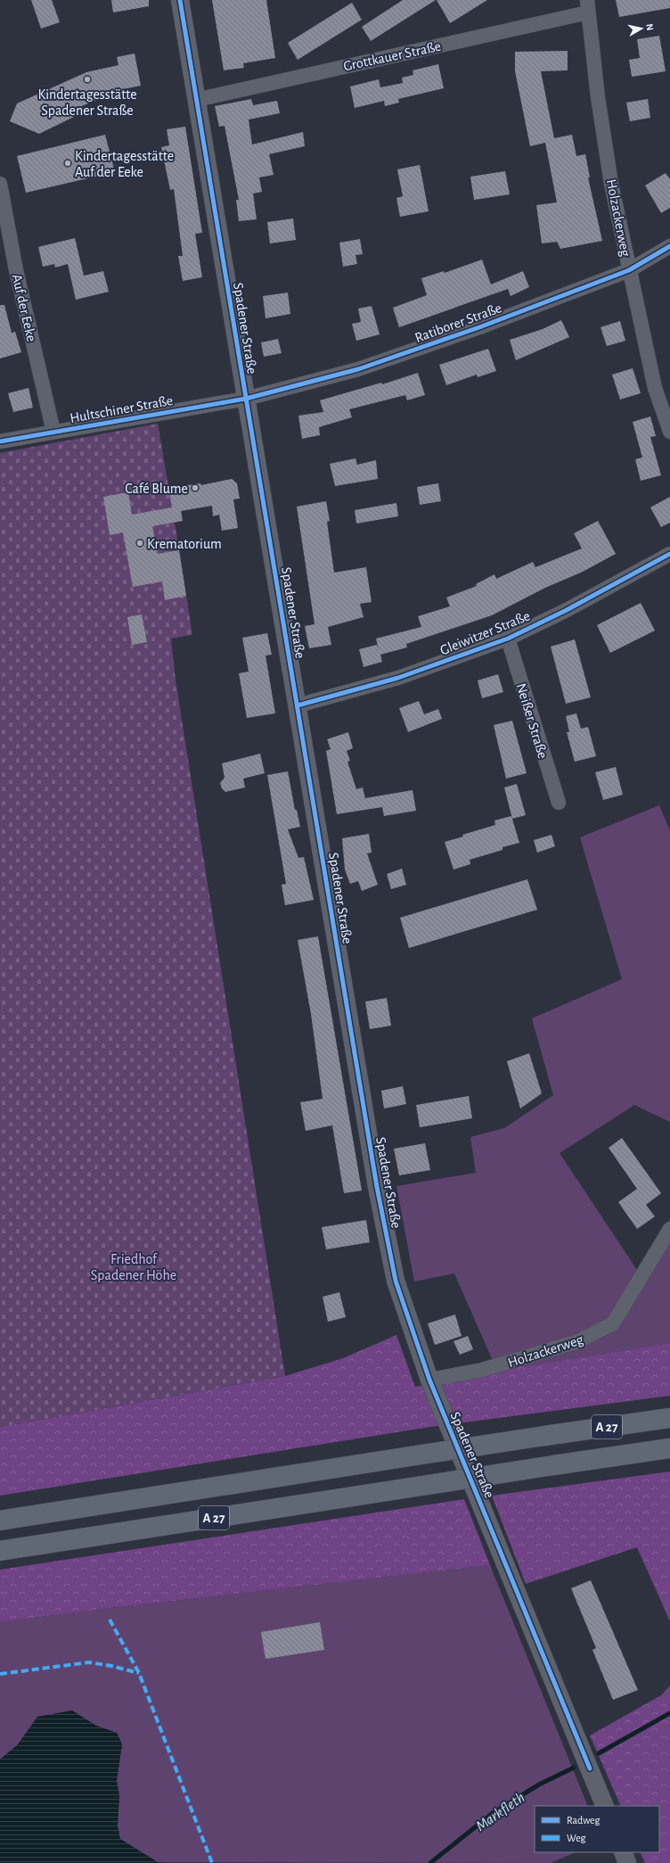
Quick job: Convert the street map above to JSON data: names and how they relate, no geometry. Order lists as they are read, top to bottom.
{
  "streets": {
    "highway": ["A 27"],
    "street": [
      "Grottkauer Straße",
      "Holzackerweg",
      "Auf der Eeke",
      "Ratiborer Straße",
      "Spadener Straße",
      "Hultschiner Straße",
      "Gleiwitzer Straße",
      "Neißer Straße"
    ]
  },
  "crossings": [
    ["Grottkauer Straße", "Holzackerweg"],
    ["Grottkauer Straße", "Spadener Straße"],
    ["Holzackerweg", "Ratiborer Straße"],
    ["Holzackerweg", "Spadener Straße"],
    ["Auf der Eeke", "Hultschiner Straße"],
    ["Ratiborer Straße", "Spadener Straße"],
    ["Ratiborer Straße", "Hultschiner Straße"],
    ["Spadener Straße", "Hultschiner Straße"],
    ["Spadener Straße", "Gleiwitzer Straße"],
    ["Gleiwitzer Straße", "Neißer Straße"]
  ],
  "water": ["Markfleth"],
  "parks": ["Friedhof Spadener Höhe"],
  "places": [
    "Kindertagesstätte Spadener Straße",
    "Kindertagesstätte Auf der Eeke",
    "Café Blume",
    "Krematorium"
  ],
  "legend": ["Radweg", "Weg"],
  "north": "right"
}
